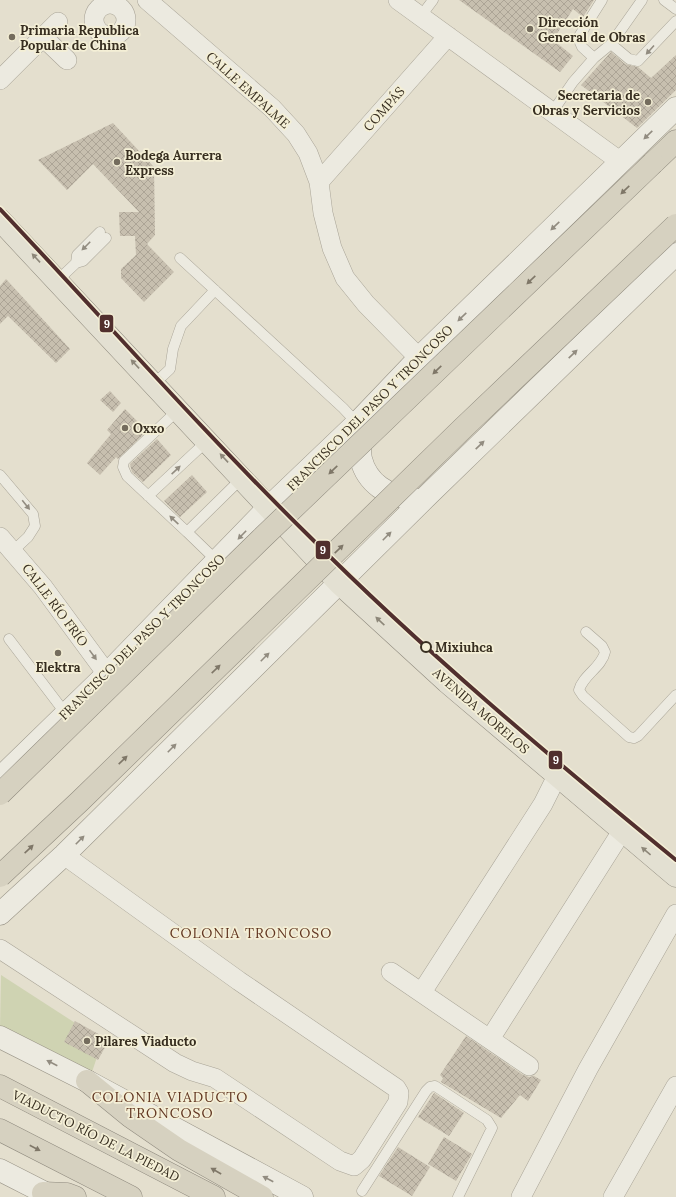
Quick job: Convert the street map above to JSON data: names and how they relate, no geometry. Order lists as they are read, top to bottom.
{
  "streets": {
    "highway": ["FRANCISCO DEL PASO Y TRONCOSO", "VIADUCTO RÍO DE LA PIEDAD"],
    "main road": ["AVENIDA MORELOS"],
    "street": ["CALLE EMPALME", "COMPÁS", "CALLE RÍO FRÍO"]
  },
  "crossings": [
    ["CALLE EMPALME", "COMPÁS"],
    ["CALLE EMPALME", "FRANCISCO DEL PASO Y TRONCOSO"],
    ["FRANCISCO DEL PASO Y TRONCOSO", "CALLE RÍO FRÍO"],
    ["FRANCISCO DEL PASO Y TRONCOSO", "AVENIDA MORELOS"]
  ],
  "one_way": ["CALLE RÍO FRÍO", "AVENIDA MORELOS"],
  "districts": ["COLONIA TRONCOSO", "COLONIA VIADUCTO TRONCOSO"],
  "places": [
    "Dirección General de Obras",
    "Primaria Republica Popular de China",
    "Secretaria de Obras y Servicios",
    "Bodega Aurrera Express",
    "Oxxo",
    "Mixiuhca",
    "Elektra",
    "Pilares Viaducto"
  ],
  "lines": ["transit line 9"]
}
